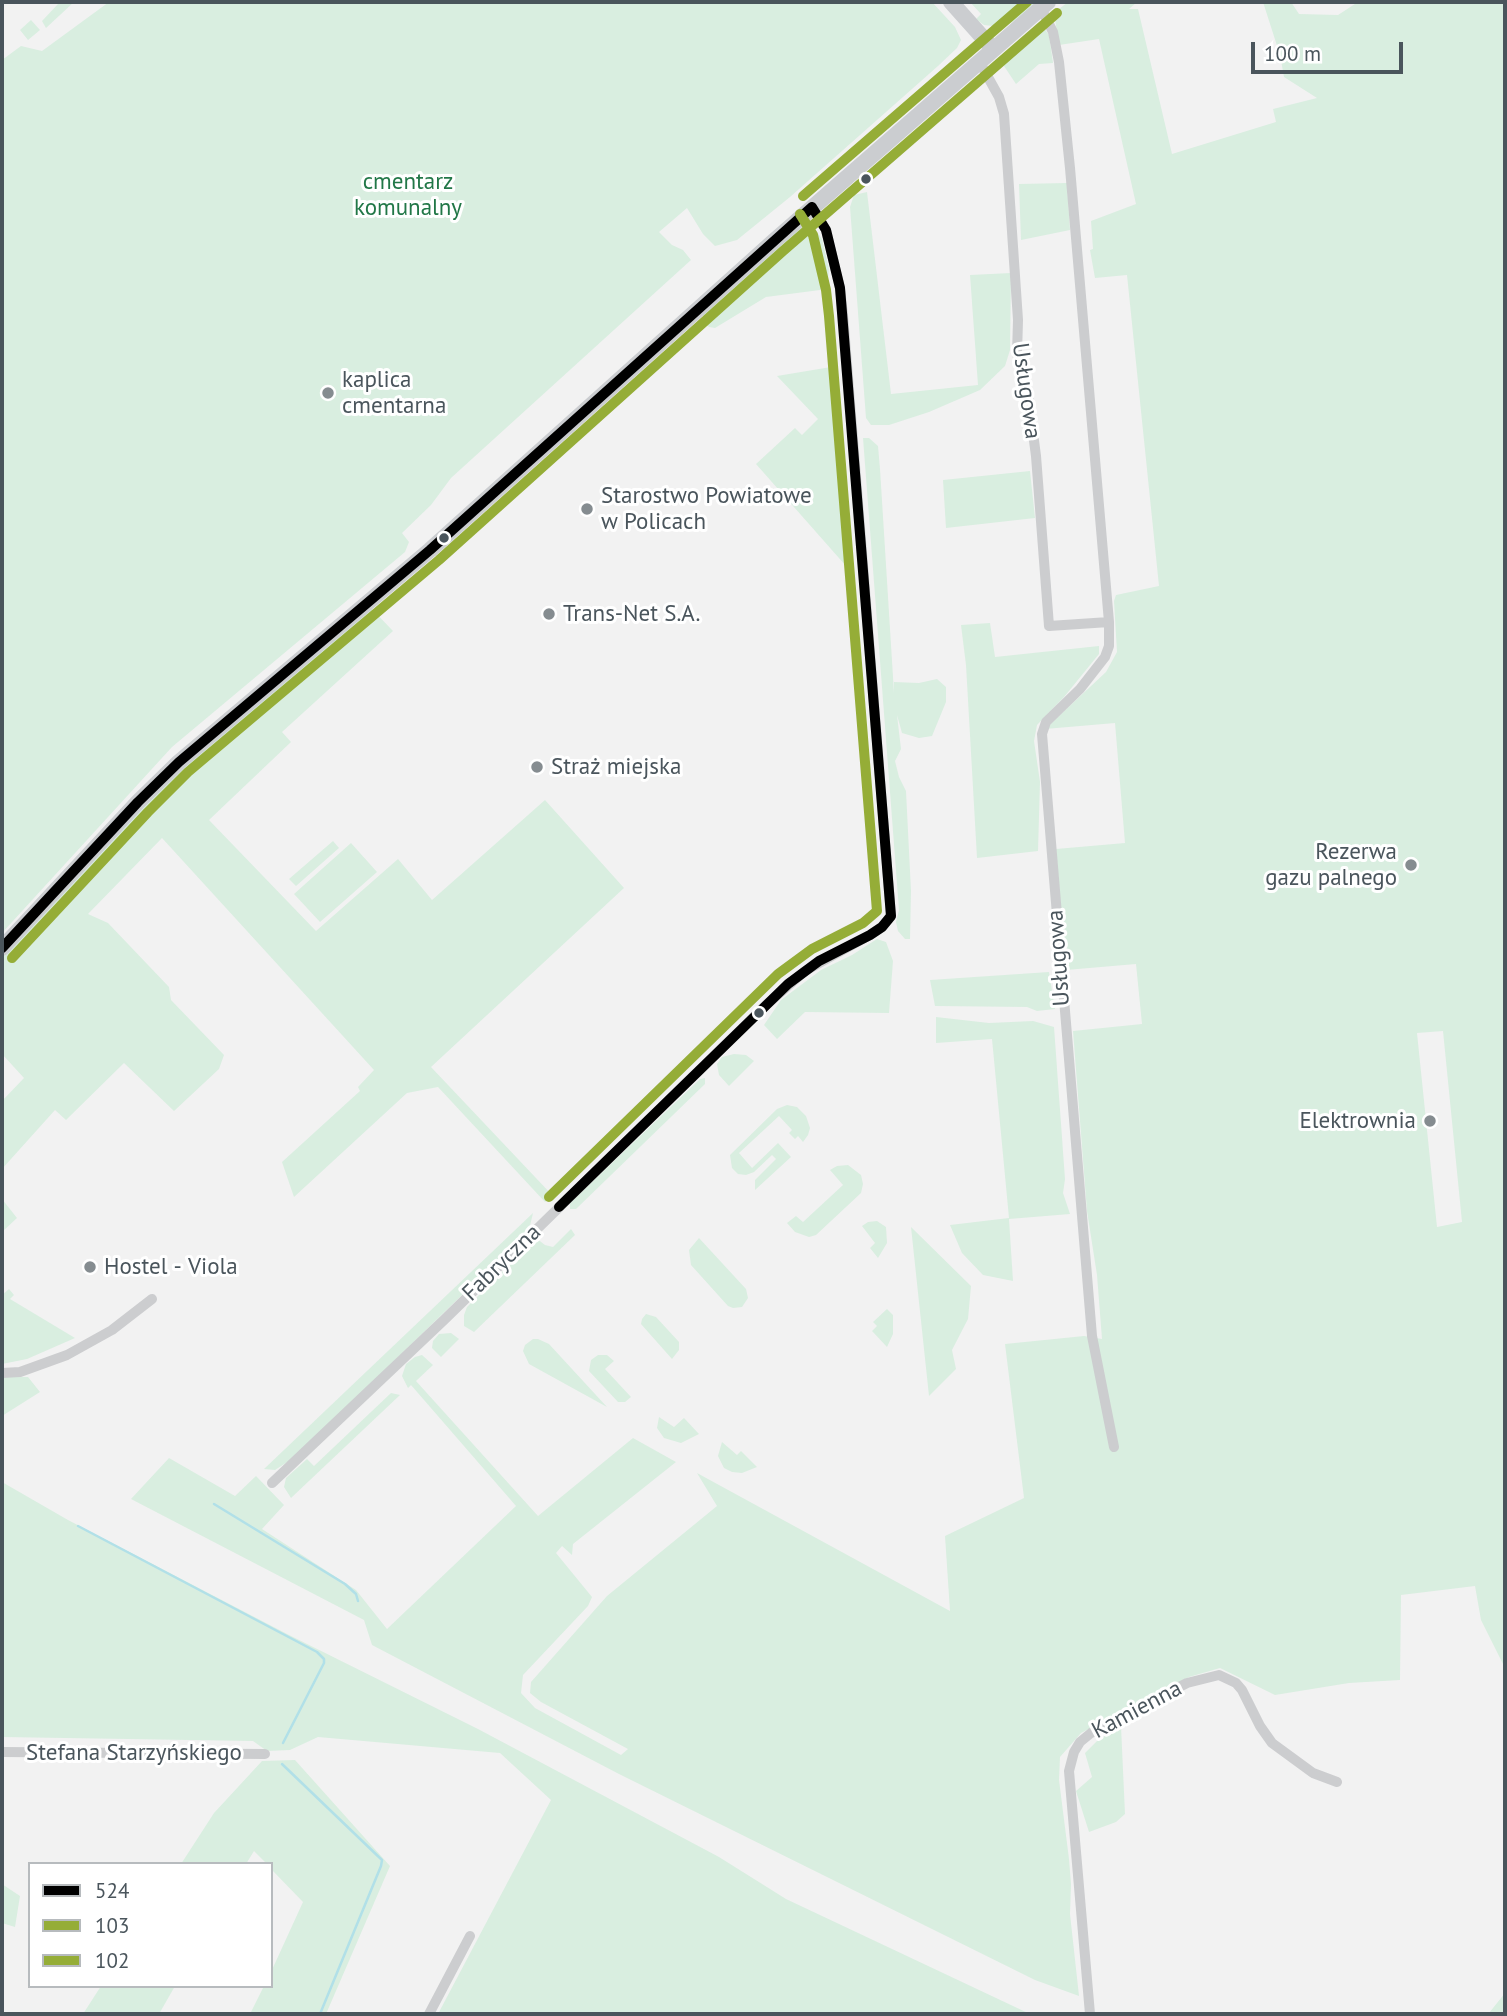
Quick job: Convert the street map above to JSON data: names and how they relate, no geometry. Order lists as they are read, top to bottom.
{
  "streets": {
    "street": [
      "Usługowa",
      "Fabryczna",
      "Kamienna",
      "Stefana Starzyńskiego"
    ]
  },
  "parks": ["cmentarz komunalny"],
  "places": [
    "kaplica cmentarna",
    "Starostwo Powiatowe w Policach",
    "Trans-Net S.A.",
    "Straż miejska",
    "Rezerwa gazu palnego",
    "Elektrownia",
    "Hostel - Viola"
  ],
  "lines": ["transit line 102", "transit line 103", "transit line 524"],
  "legend": ["524", "103", "102"],
  "scale_bar": "100 m"
}
